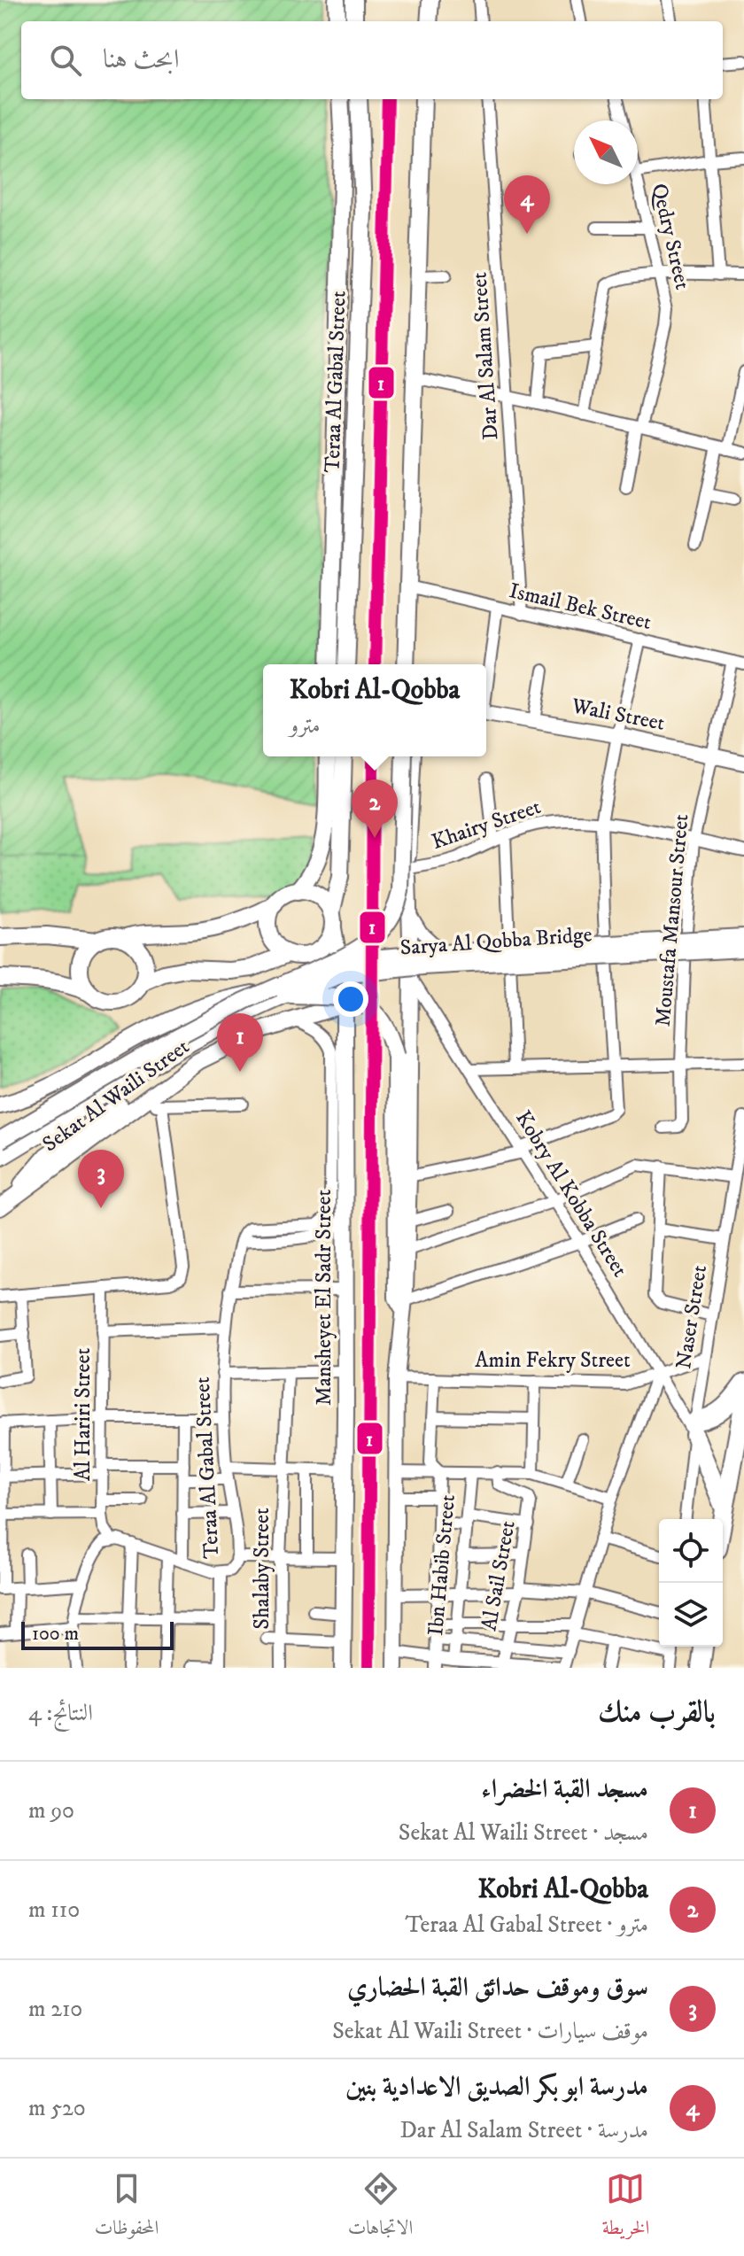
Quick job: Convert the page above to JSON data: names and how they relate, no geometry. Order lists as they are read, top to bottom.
{
  "streets": {
    "main road": [
      "Teraa Al Gabal Street",
      "Sarya Al Qobba Bridge",
      "Sekat Al Waili Street",
      "Mansheyet El Sadr Street"
    ],
    "street": [
      "Qedry Street",
      "Dar Al Salam Street",
      "Ismail Bek Street",
      "Wali Street",
      "Khairy Street",
      "Moustafa Mansour Street",
      "Kobry Al Kobba Street",
      "Naser Street",
      "Amin Fekry Street",
      "Al Hariri Street",
      "Ibn Habib Street",
      "Shalaby Street",
      "Al Sail Street"
    ]
  },
  "crossings": [
    ["Dar Al Salam Street", "Ismail Bek Street"],
    ["Teraa Al Gabal Street", "Sekat Al Waili Street"],
    ["Teraa Al Gabal Street", "Al Hariri Street"],
    ["Ismail Bek Street", "Wali Street"],
    ["Ismail Bek Street", "Moustafa Mansour Street"],
    ["Wali Street", "Moustafa Mansour Street"],
    ["Khairy Street", "Moustafa Mansour Street"],
    ["Sekat Al Waili Street", "Mansheyet El Sadr Street"],
    ["Kobry Al Kobba Street", "Naser Street"],
    ["Kobry Al Kobba Street", "Amin Fekry Street"],
    ["Naser Street", "Amin Fekry Street"]
  ],
  "lines": ["transit line 1"],
  "scale_bar": "100 m",
  "north": "top left",
  "page": {
    "search": "ابحث هنا",
    "pins": [
      "4",
      "2",
      "1",
      "3"
    ],
    "popup": ["Kobri Al-Qobba", "مترو"],
    "scale": "100 m",
    "heading": ["بالقرب منك", "النتائج: 4"],
    "list": [
      {
        "mark": "1",
        "name": "مسجد القبة الخضراء",
        "note": "مسجد · Sekat Al Waili Street",
        "value": "90 m"
      },
      {
        "mark": "2",
        "name": "Kobri Al-Qobba",
        "note": "مترو · Teraa Al Gabal Street",
        "value": "110 m"
      },
      {
        "mark": "3",
        "name": "سوق وموقف حدائق القبة الحضاري",
        "note": "موقف سيارات · Sekat Al Waili Street",
        "value": "210 m"
      },
      {
        "mark": "4",
        "name": "مدرسة ابو بكر الصديق الاعدادية بنين",
        "note": "مدرسة · Dar Al Salam Street",
        "value": "520 m"
      }
    ],
    "nav": ["الخريطة", "الاتجاهات", "المحفوظات"]
  }
}
